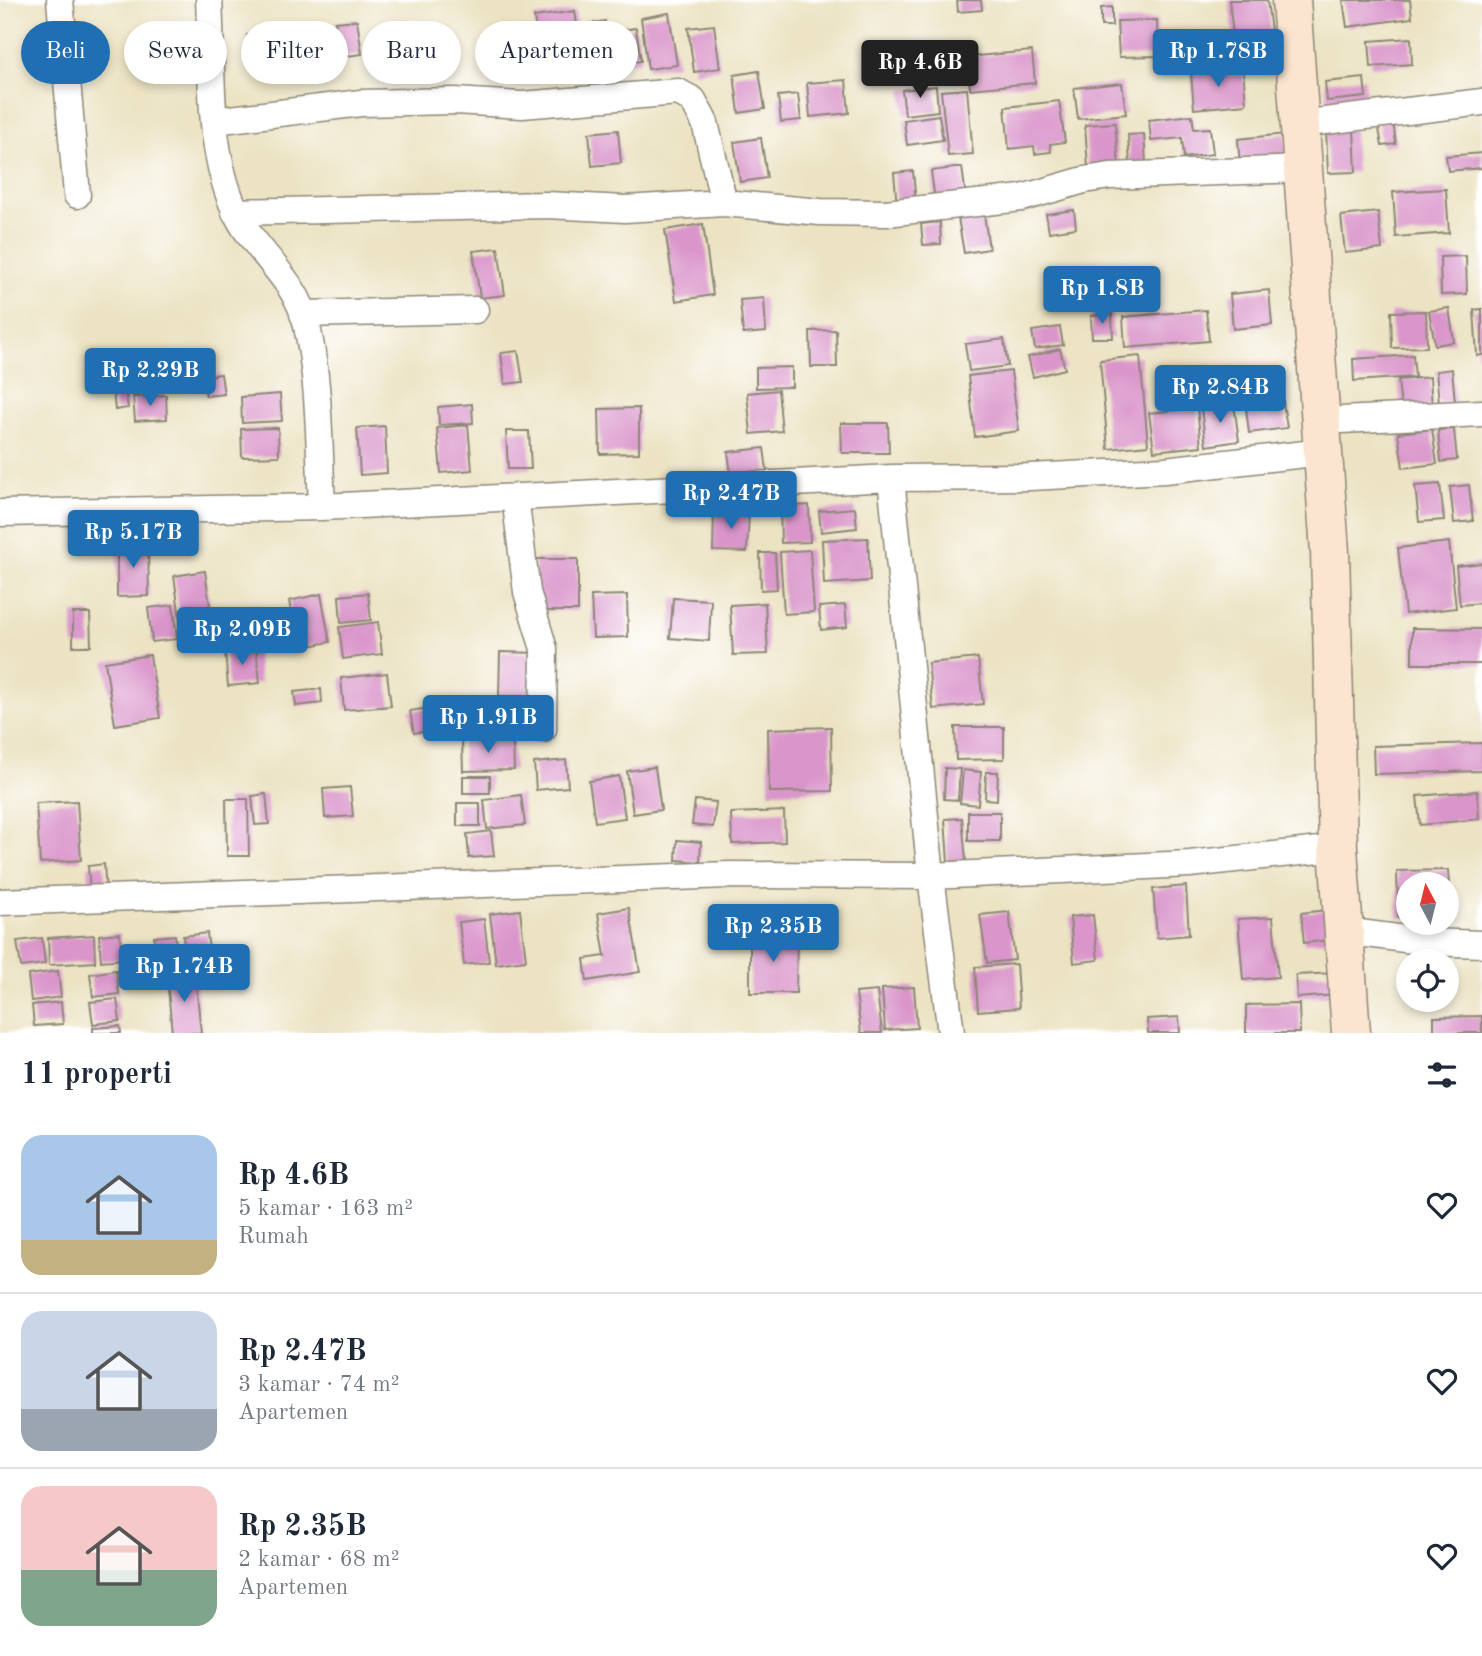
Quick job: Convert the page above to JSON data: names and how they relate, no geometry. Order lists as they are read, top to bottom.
{
  "north": "top",
  "page": {
    "chip": [
      "Beli",
      "Sewa",
      "Filter",
      "Baru",
      "Apartemen"
    ],
    "price": [
      "Rp 1.78B",
      "Rp 4.6B",
      "Rp 1.8B",
      "Rp 2.29B",
      "Rp 2.84B",
      "Rp 2.47B",
      "Rp 5.17B",
      "Rp 2.09B",
      "Rp 1.91B",
      "Rp 2.35B",
      "Rp 1.74B"
    ],
    "heading": "11 properti",
    "list": [
      {
        "name": "Rp 4.6B",
        "note": "5 kamar · 163 m² · Rumah"
      },
      {
        "name": "Rp 2.47B",
        "note": "3 kamar · 74 m² · Apartemen"
      },
      {
        "name": "Rp 2.35B",
        "note": "2 kamar · 68 m² · Apartemen"
      }
    ]
  }
}
